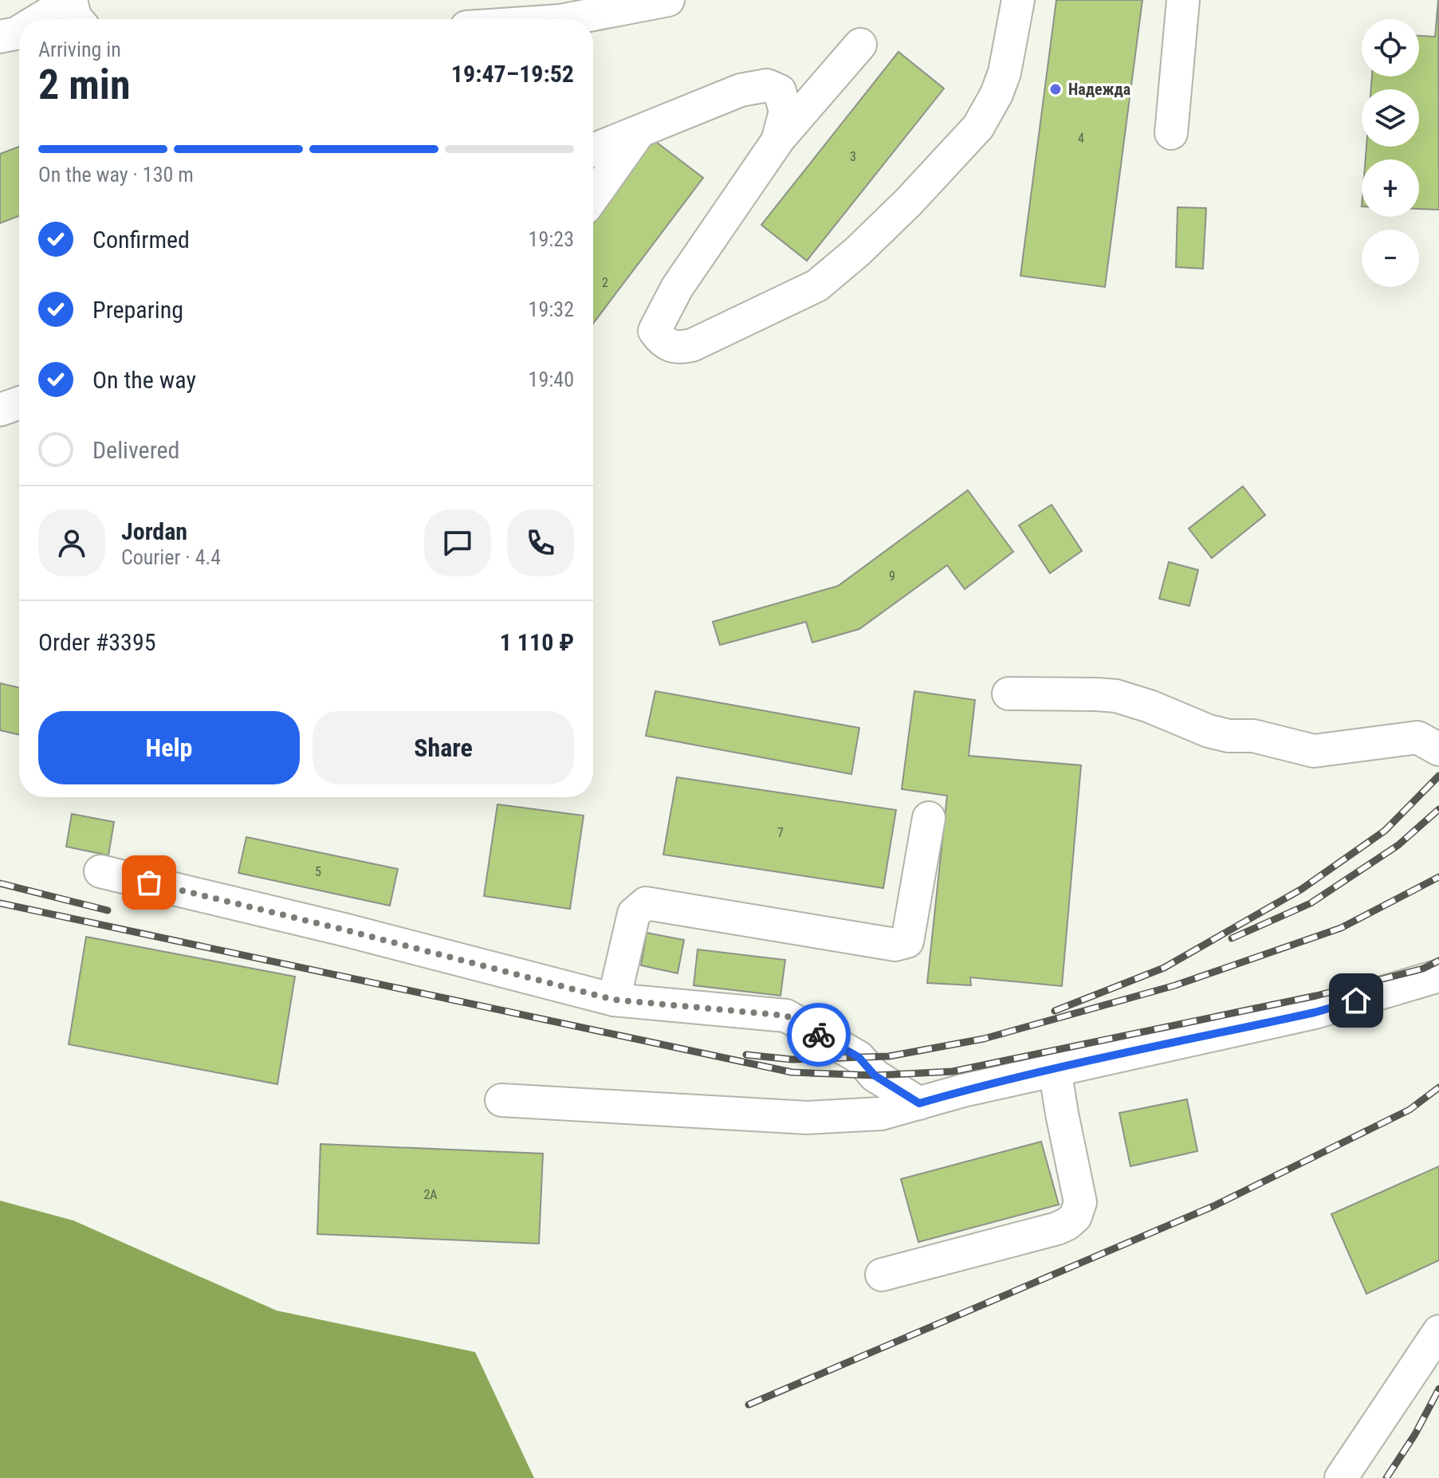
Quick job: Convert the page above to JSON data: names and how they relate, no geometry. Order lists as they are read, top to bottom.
{
  "places": ["Надежда"],
  "house_numbers": [
    "4",
    "3",
    "2",
    "9",
    "7",
    "5",
    "2А"
  ],
  "page": {
    "map_buttons": ["+", "−"],
    "heading": ["2 min", "Arriving in", "19:47–19:52"],
    "panel": [
      "Jordan",
      "Courier · 4.4",
      "Order #3395",
      "1 110 ₽"
    ],
    "bar": "On the way · 130 m",
    "list": [
      ["Confirmed", "19:23"],
      ["Preparing", "19:32"],
      ["On the way", "19:40"],
      "Delivered"
    ],
    "buttons": ["Help", "Share"]
  }
}
